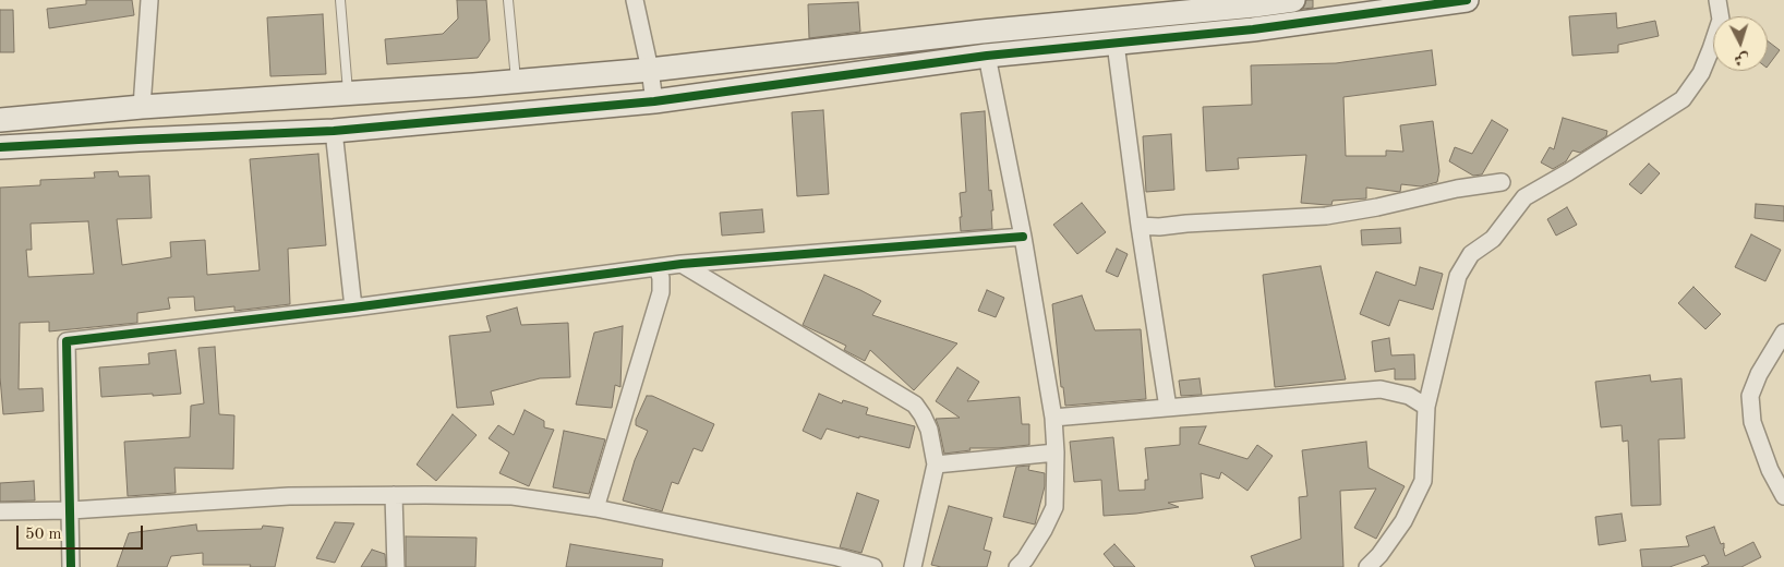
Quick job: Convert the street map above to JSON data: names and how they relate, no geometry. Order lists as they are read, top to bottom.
{
  "scale_bar": "50 m",
  "north": "bottom"
}
